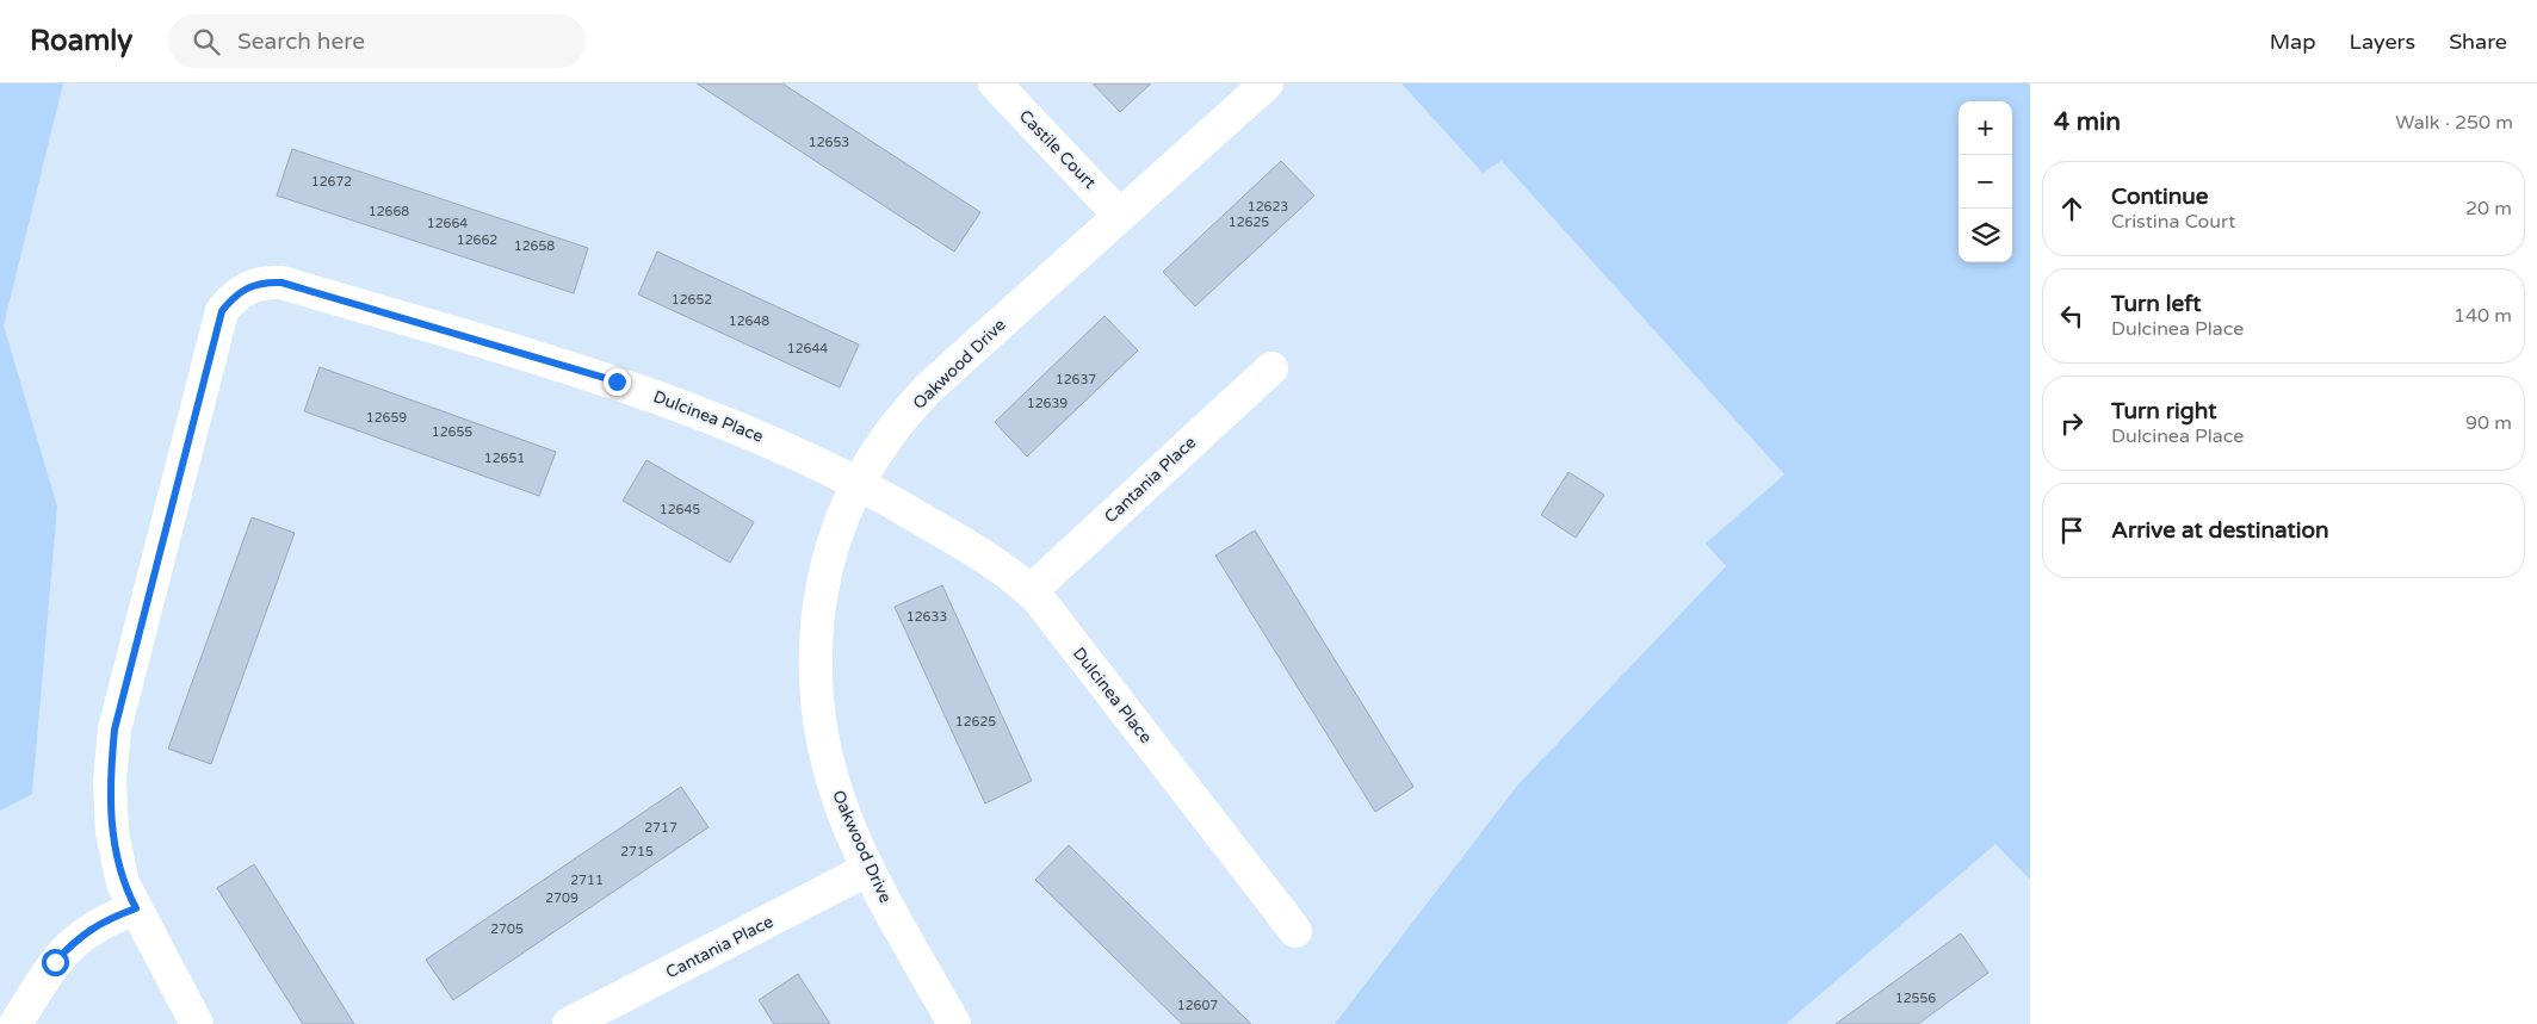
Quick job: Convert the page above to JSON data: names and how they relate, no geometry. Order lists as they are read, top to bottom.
{
  "streets": {
    "street": [
      "Castile Court",
      "Oakwood Drive",
      "Dulcinea Place",
      "Cantania Place"
    ]
  },
  "crossings": [
    ["Castile Court", "Oakwood Drive"],
    ["Oakwood Drive", "Dulcinea Place"],
    ["Oakwood Drive", "Cantania Place"],
    ["Dulcinea Place", "Cantania Place"]
  ],
  "house_numbers": [
    "12653",
    "12672",
    "12623",
    "12668",
    "12625",
    "12664",
    "12662",
    "12658",
    "12652",
    "12648",
    "12644",
    "12637",
    "12639",
    "12659",
    "12655",
    "12651",
    "12645",
    "12633",
    "12625",
    "2717",
    "2715",
    "2711",
    "2709",
    "2705",
    "12556",
    "12607"
  ],
  "page": {
    "header": "Roamly",
    "search": "Search here",
    "nav": ["Map", "Layers", "Share"],
    "heading": ["4 min", "Walk · 250 m"],
    "map_buttons": ["+", "−"],
    "list": [
      ["Continue", "Cristina Court", "20 m"],
      ["Turn left", "Dulcinea Place", "140 m"],
      ["Turn right", "Dulcinea Place", "90 m"],
      "Arrive at destination"
    ]
  }
}
